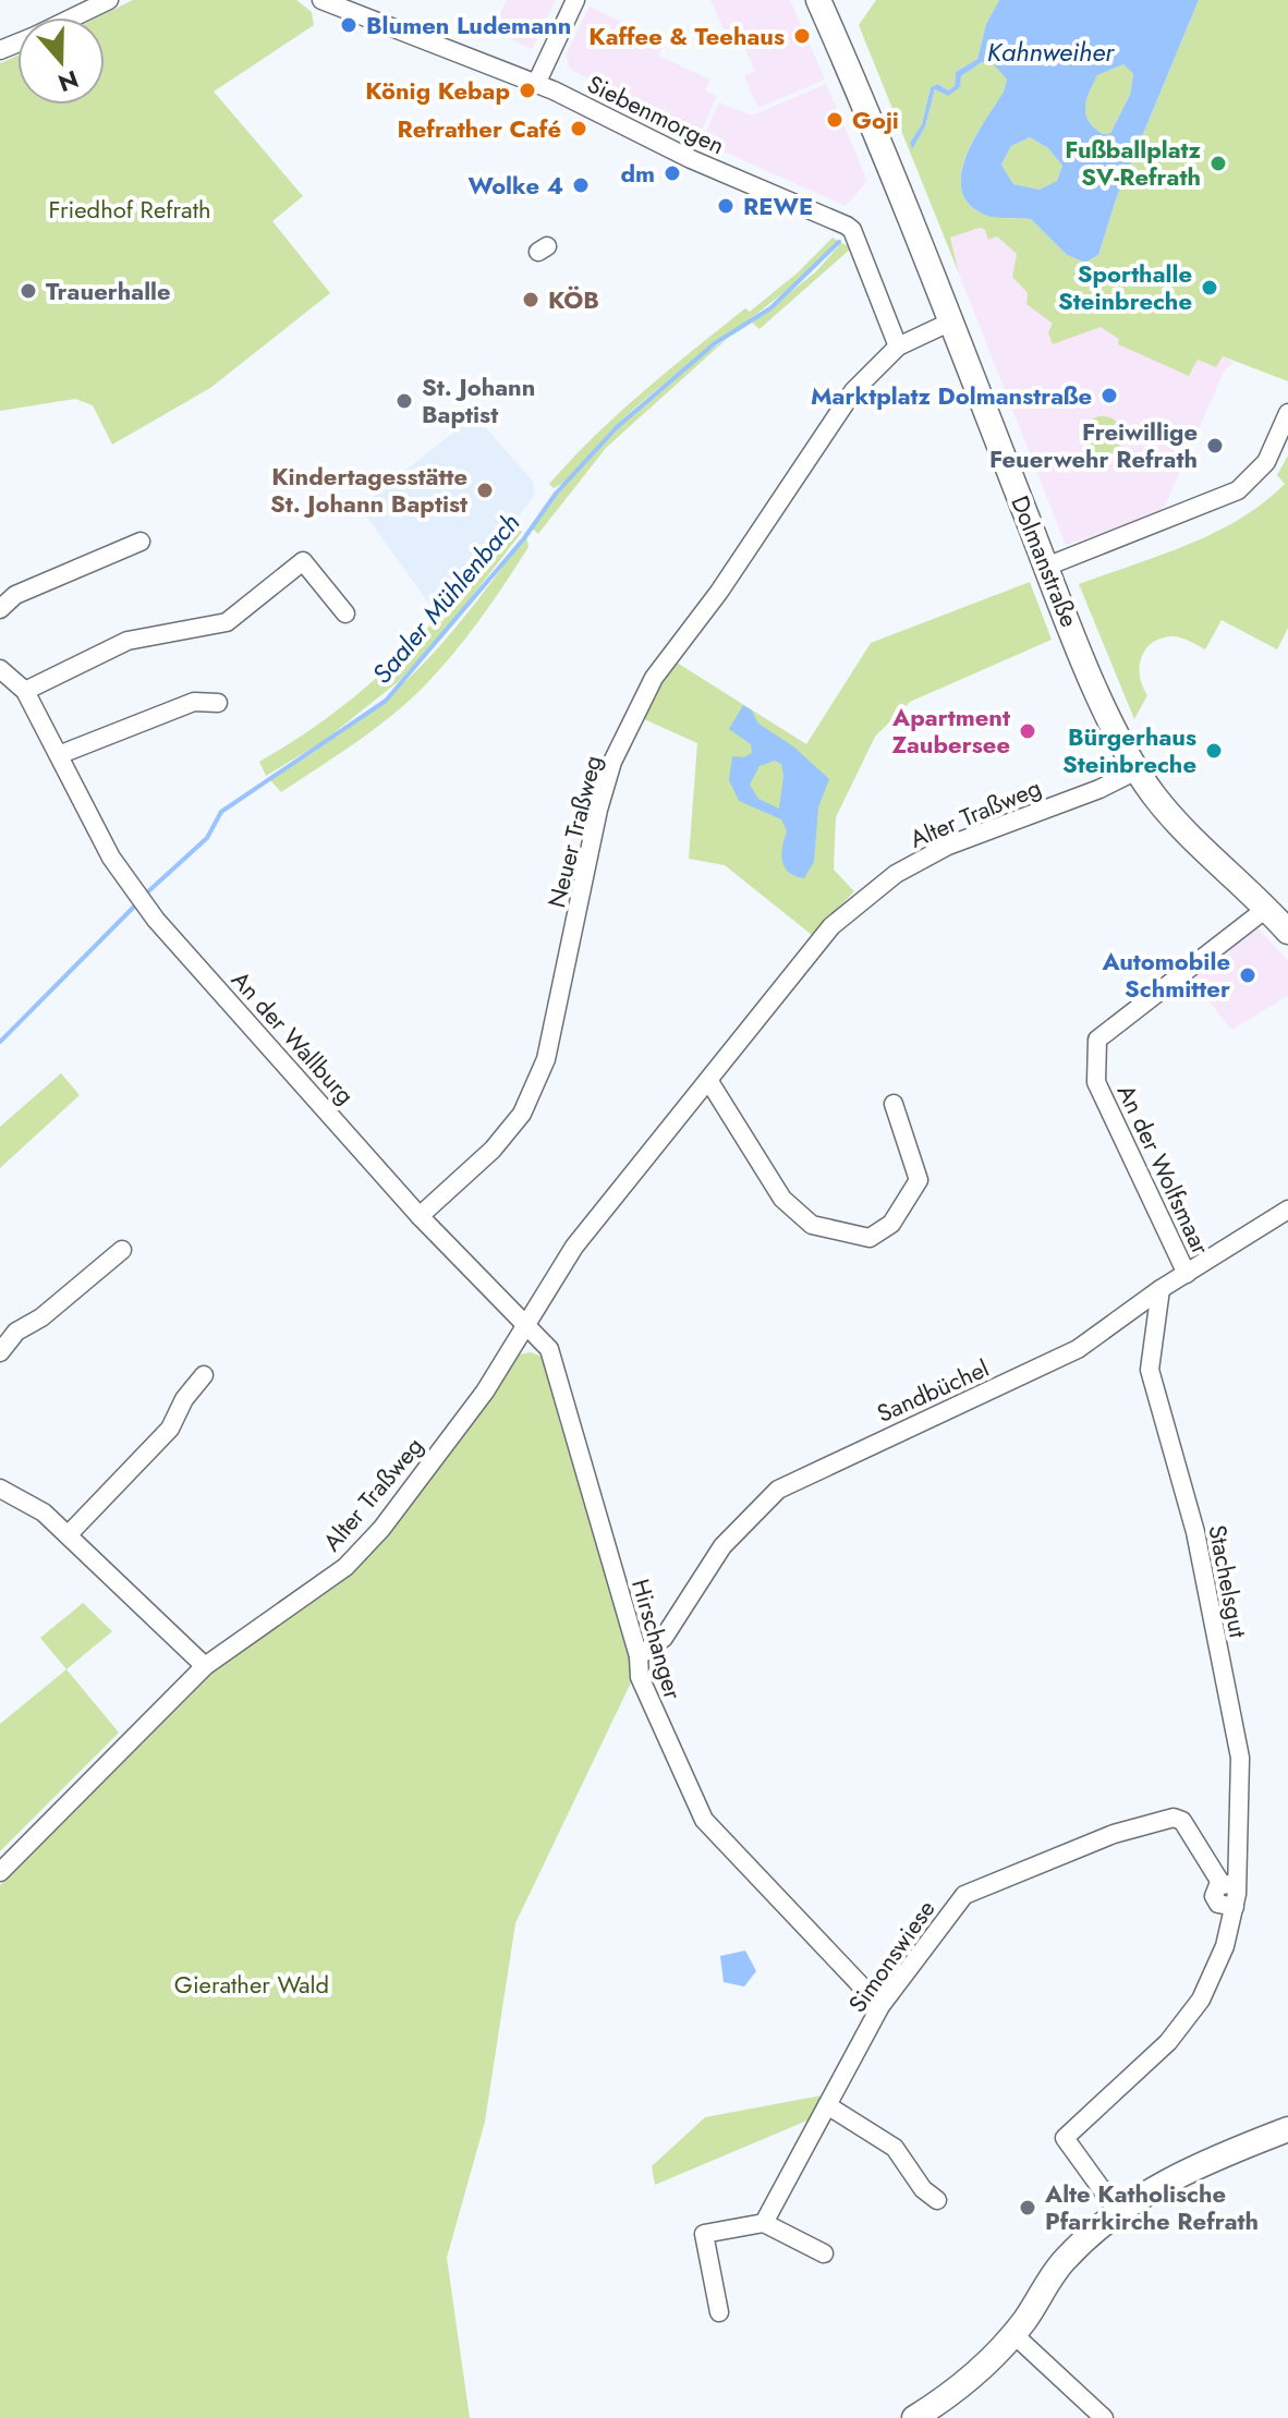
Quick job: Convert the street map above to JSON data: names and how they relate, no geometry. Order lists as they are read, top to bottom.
{
  "streets": {
    "main road": ["Dolmanstraße"],
    "street": [
      "Siebenmorgen",
      "Alter Traßweg",
      "Neuer Traßweg",
      "An der Wallburg",
      "An der Wolfsmaar",
      "Sandbüchel",
      "Stachelsgut",
      "Hirschanger",
      "Simonswiese"
    ]
  },
  "crossings": [
    ["Siebenmorgen", "Neuer Traßweg"],
    ["Dolmanstraße", "Alter Traßweg"],
    ["Dolmanstraße", "Neuer Traßweg"],
    ["Dolmanstraße", "An der Wolfsmaar"],
    ["Alter Traßweg", "An der Wallburg"],
    ["Alter Traßweg", "Hirschanger"],
    ["Neuer Traßweg", "An der Wallburg"],
    ["An der Wallburg", "Hirschanger"],
    ["An der Wolfsmaar", "Sandbüchel"],
    ["Sandbüchel", "Stachelsgut"],
    ["Sandbüchel", "Hirschanger"],
    ["Stachelsgut", "Simonswiese"],
    ["Hirschanger", "Simonswiese"]
  ],
  "water": ["Kahnweiher", "Saaler Mühlenbach"],
  "parks": ["Friedhof Refrath", "Gierather Wald"],
  "places": [
    "Blumen Ludemann",
    "Kaffee & Teehaus",
    "König Kebap",
    "Goji",
    "Refrather Café",
    "Fußballplatz SV-Refrath",
    "dm",
    "Wolke 4",
    "REWE",
    "Sporthalle Steinbreche",
    "Trauerhalle",
    "KÖB",
    "Marktplatz Dolmanstraße",
    "St. Johann Baptist",
    "Freiwillige Feuerwehr Refrath",
    "Kindertagesstätte St. Johann Baptist",
    "Apartment Zaubersee",
    "Bürgerhaus Steinbreche",
    "Automobile Schmitter",
    "Alte Katholische Pfarrkirche Refrath"
  ],
  "north": "bottom"
}
